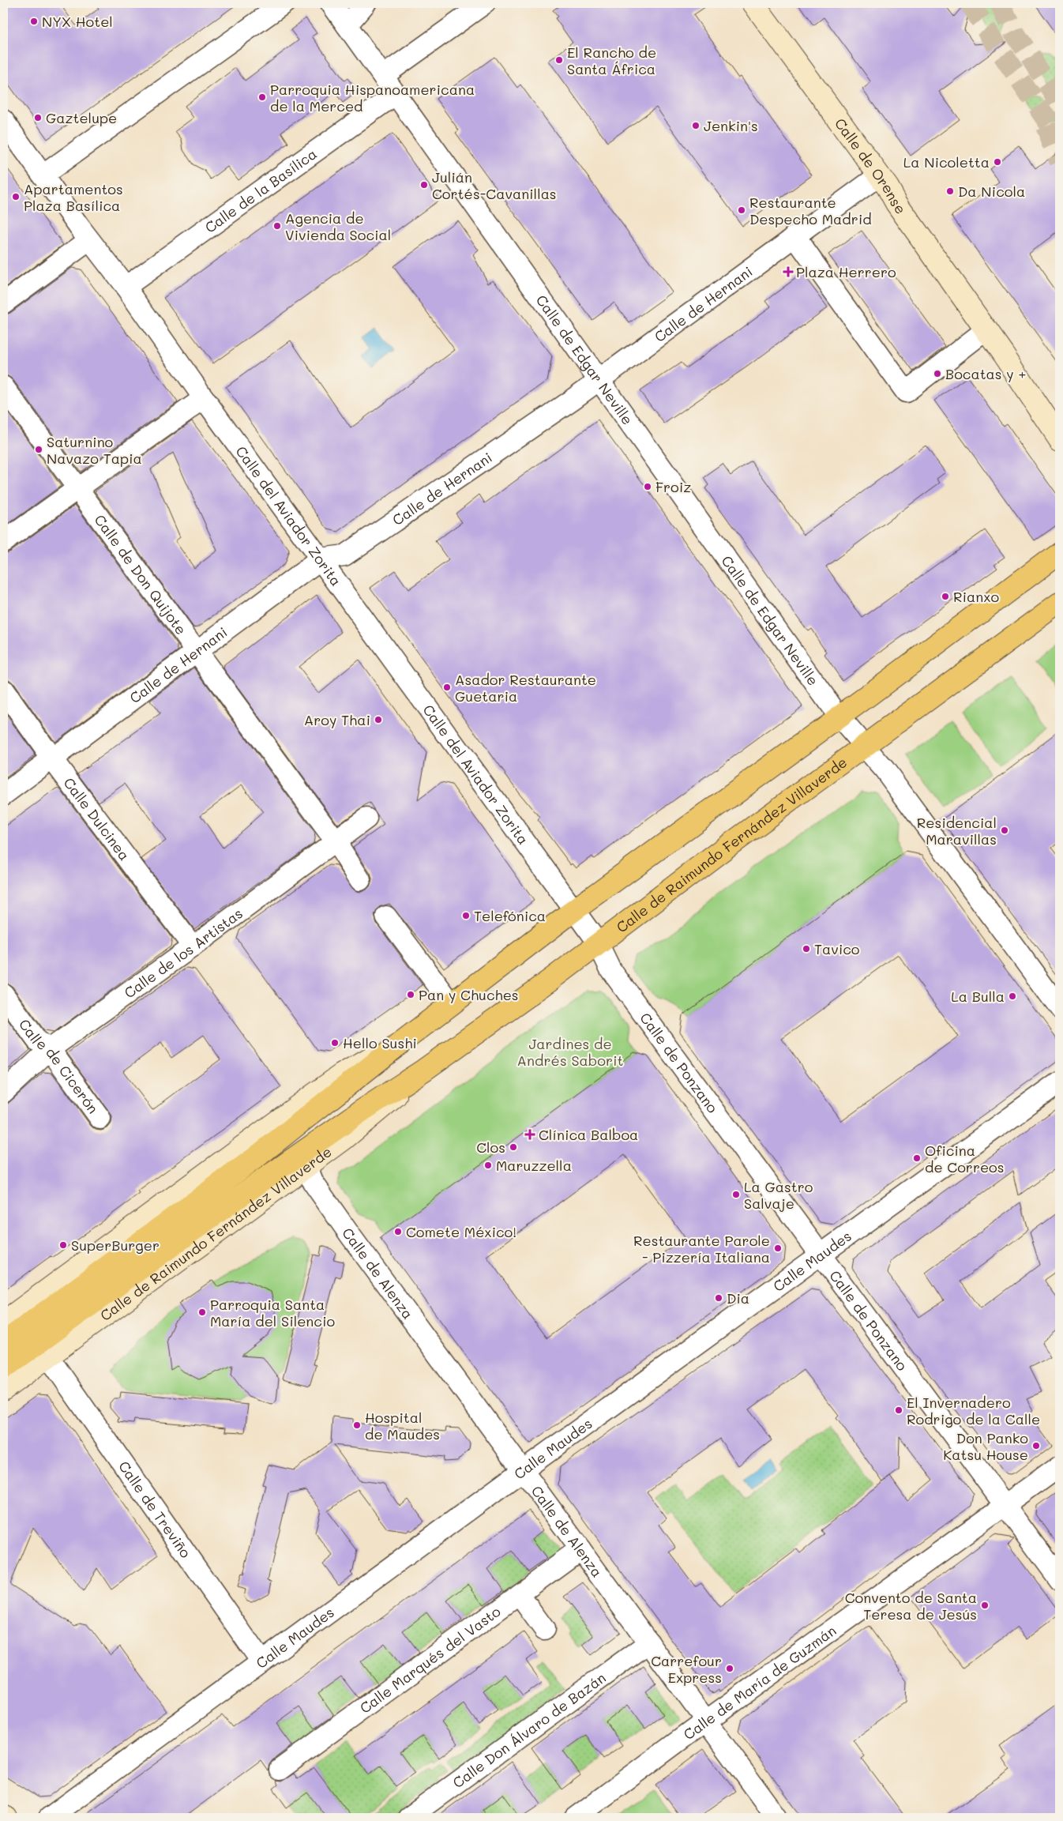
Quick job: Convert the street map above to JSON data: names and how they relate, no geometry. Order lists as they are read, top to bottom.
{
  "streets": {
    "main road": ["Calle de Raimundo Fernández Villaverde"],
    "street": [
      "Calle de Orense",
      "Calle de la Basílica",
      "Calle de Hernani",
      "Calle de Edgar Neville",
      "Calle del Aviador Zorita",
      "Calle de Don Quijote",
      "Calle Dulcinea",
      "Calle de los Artistas",
      "Calle de Ponzano",
      "Calle de Cicerón",
      "Calle Maudes",
      "Calle de Alenza",
      "Calle de Treviño",
      "Calle Marqués del Vasto",
      "Calle de María de Guzmán",
      "Calle Don Álvaro de Bazán"
    ]
  },
  "crossings": [
    ["Calle de Orense", "Calle de Hernani"],
    ["Calle de la Basílica", "Calle de Edgar Neville"],
    ["Calle de la Basílica", "Calle del Aviador Zorita"],
    ["Calle de Hernani", "Calle de Edgar Neville"],
    ["Calle de Hernani", "Calle del Aviador Zorita"],
    ["Calle de Hernani", "Calle de Don Quijote"],
    ["Calle de Hernani", "Calle Dulcinea"],
    ["Calle de Don Quijote", "Calle de los Artistas"],
    ["Calle Dulcinea", "Calle de los Artistas"],
    ["Calle de Raimundo Fernández Villaverde", "Calle de Ponzano"],
    ["Calle de Raimundo Fernández Villaverde", "Calle de Alenza"],
    ["Calle de Raimundo Fernández Villaverde", "Calle de Treviño"],
    ["Calle de los Artistas", "Calle de Cicerón"],
    ["Calle de Ponzano", "Calle Maudes"],
    ["Calle de Ponzano", "Calle de María de Guzmán"],
    ["Calle Maudes", "Calle de Alenza"],
    ["Calle Maudes", "Calle de Treviño"],
    ["Calle de Alenza", "Calle Marqués del Vasto"],
    ["Calle de Alenza", "Calle de María de Guzmán"],
    ["Calle de Alenza", "Calle Don Álvaro de Bazán"]
  ],
  "parks": ["Jardines de Andrés Saborit"],
  "places": {
    "other": [
      "NYX Hotel",
      "El Rancho de Santa África",
      "Parroquia Hispanoamericana de la Merced",
      "Gaztelupe",
      "Jenkin's",
      "La Nicoletta",
      "Julián Cortés-Cavanillas",
      "Da Nicola",
      "Apartamentos Plaza Basílica",
      "Restaurante Despecho Madrid",
      "Agencia de Vivienda Social",
      "Bocatas y +",
      "Saturnino Navazo Tapia",
      "Froiz",
      "Rianxo",
      "Asador Restaurante Guetaria",
      "Aroy Thai",
      "Residencial Maravillas",
      "Telefónica",
      "Tavico",
      "Pan y Chuches",
      "La Bulla",
      "Hello Sushi",
      "Clos",
      "Oficina de Correos",
      "Maruzzella",
      "La Gastro Salvaje",
      "Comete México!",
      "SuperBurger",
      "Restaurante Parole - Pizzería Italiana",
      "Dia",
      "Parroquia Santa María del Silencio",
      "El Invernadero Rodrigo de la Calle",
      "Hospital de Maudes",
      "Don Panko Katsu House",
      "Convento de Santa Teresa de Jesús",
      "Carrefour Express"
    ],
    "health": ["Plaza Herrero", "Clínica Balboa"]
  }
}
